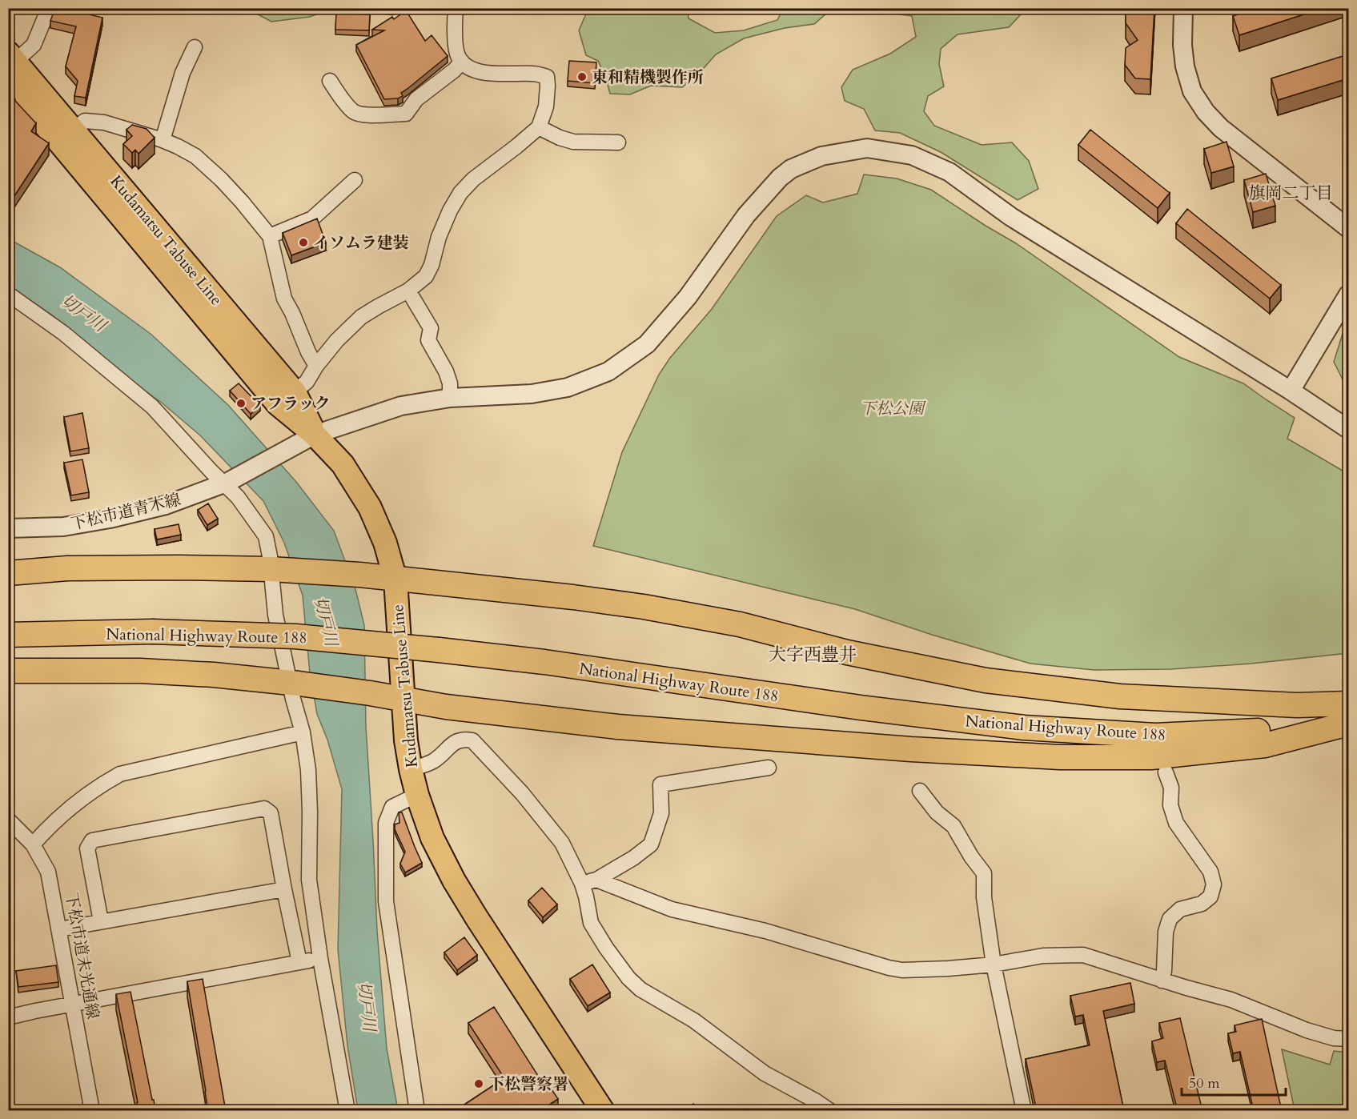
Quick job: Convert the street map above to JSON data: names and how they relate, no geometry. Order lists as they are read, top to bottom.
{
  "streets": {
    "highway": ["National Highway Route 188"],
    "main road": ["Kudamatsu Tabuse Line"],
    "street": ["下松市道青木線", "下松市道末光通線"]
  },
  "crossings": [
    ["Kudamatsu Tabuse Line", "下松市道青木線"]
  ],
  "districts": ["旗岡二丁目", "大字西豊井"],
  "water": ["切戸川"],
  "parks": ["下松公園"],
  "places": [
    "東和精機製作所",
    "イソムラ建装",
    "アフラック",
    "下松警察署"
  ],
  "scale_bar": "50 m"
}
